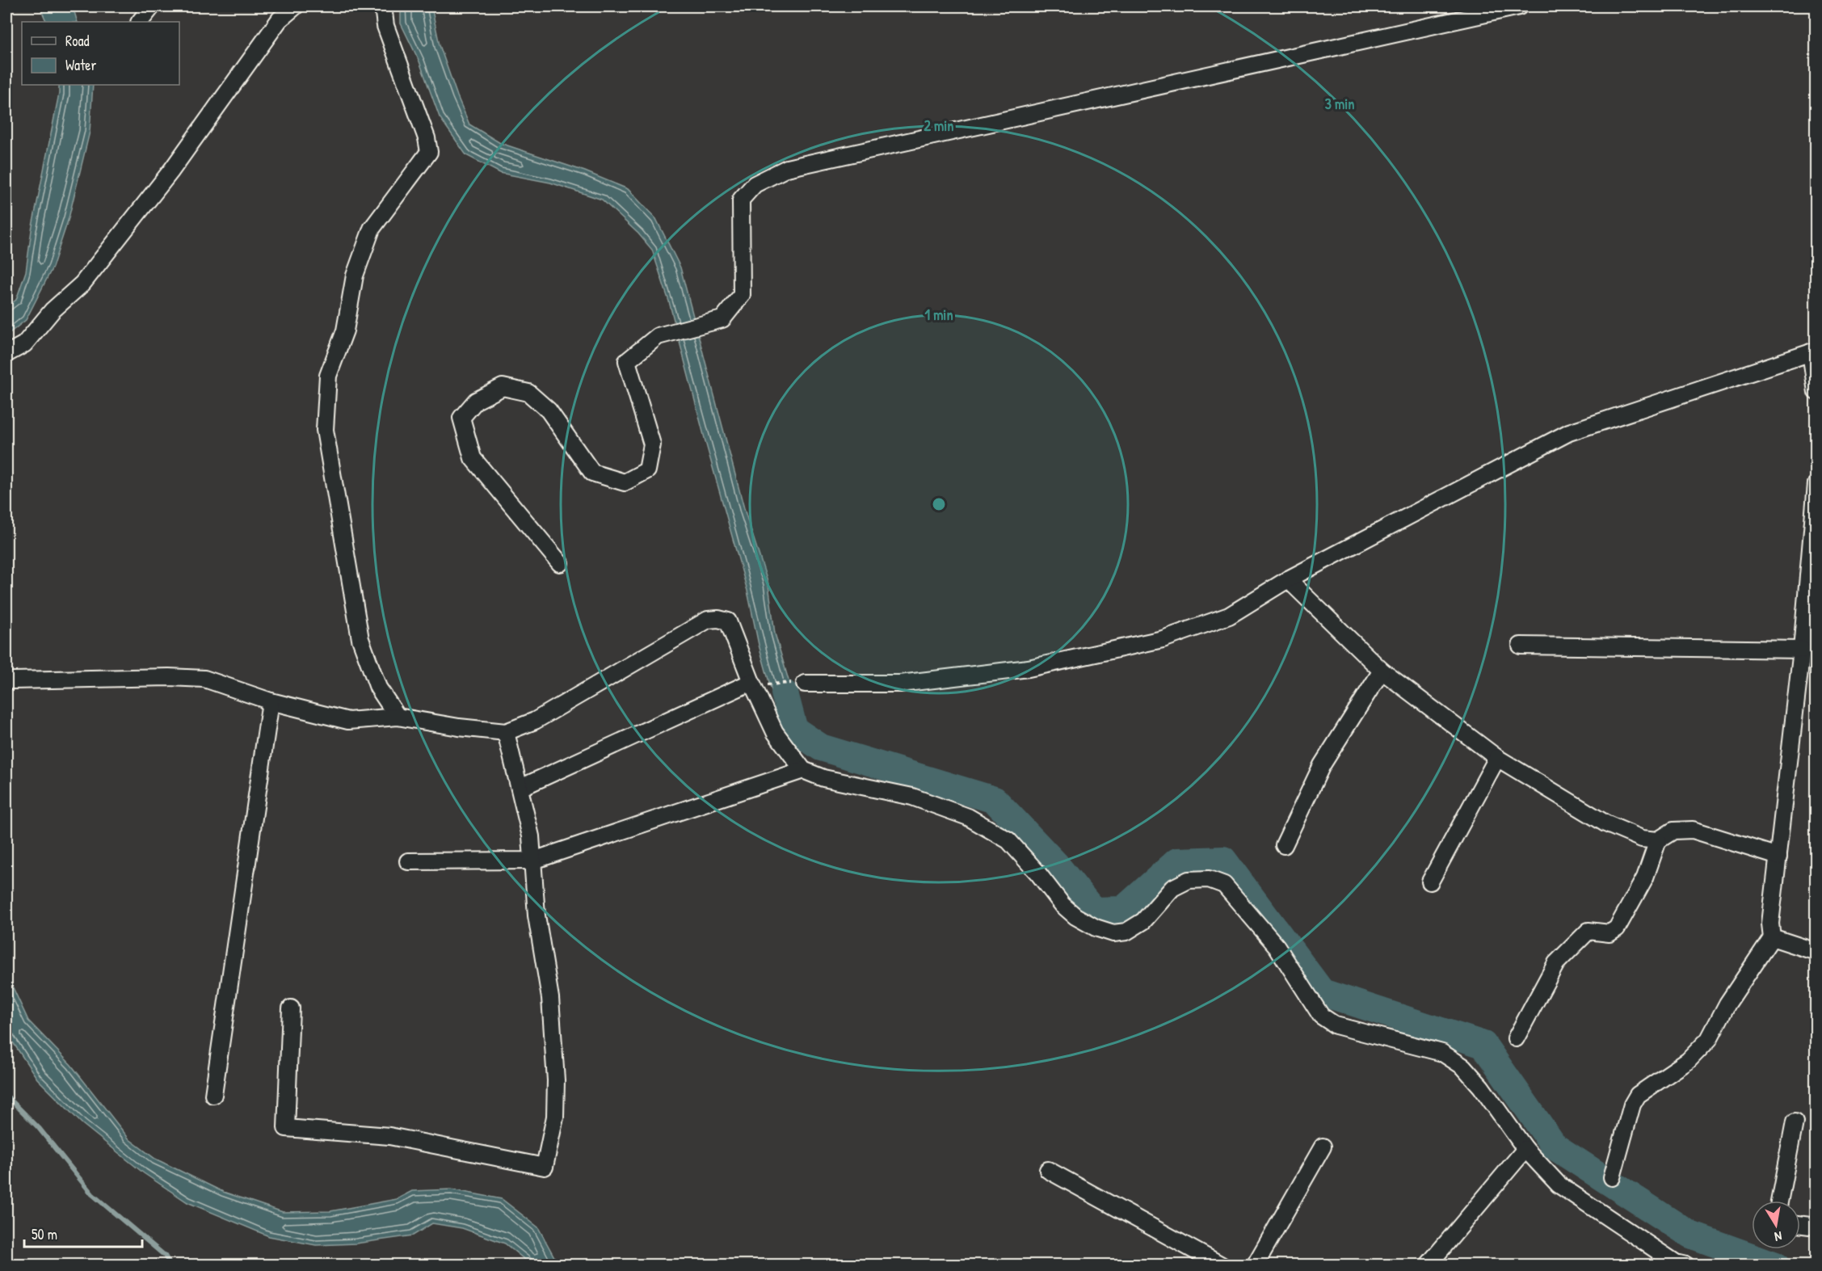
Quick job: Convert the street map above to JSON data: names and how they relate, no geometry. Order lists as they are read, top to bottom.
{
  "legend": ["Road", "Water"],
  "scale_bar": "50 m",
  "north": "bottom",
  "rings": ["3 min", "2 min", "1 min"]
}
